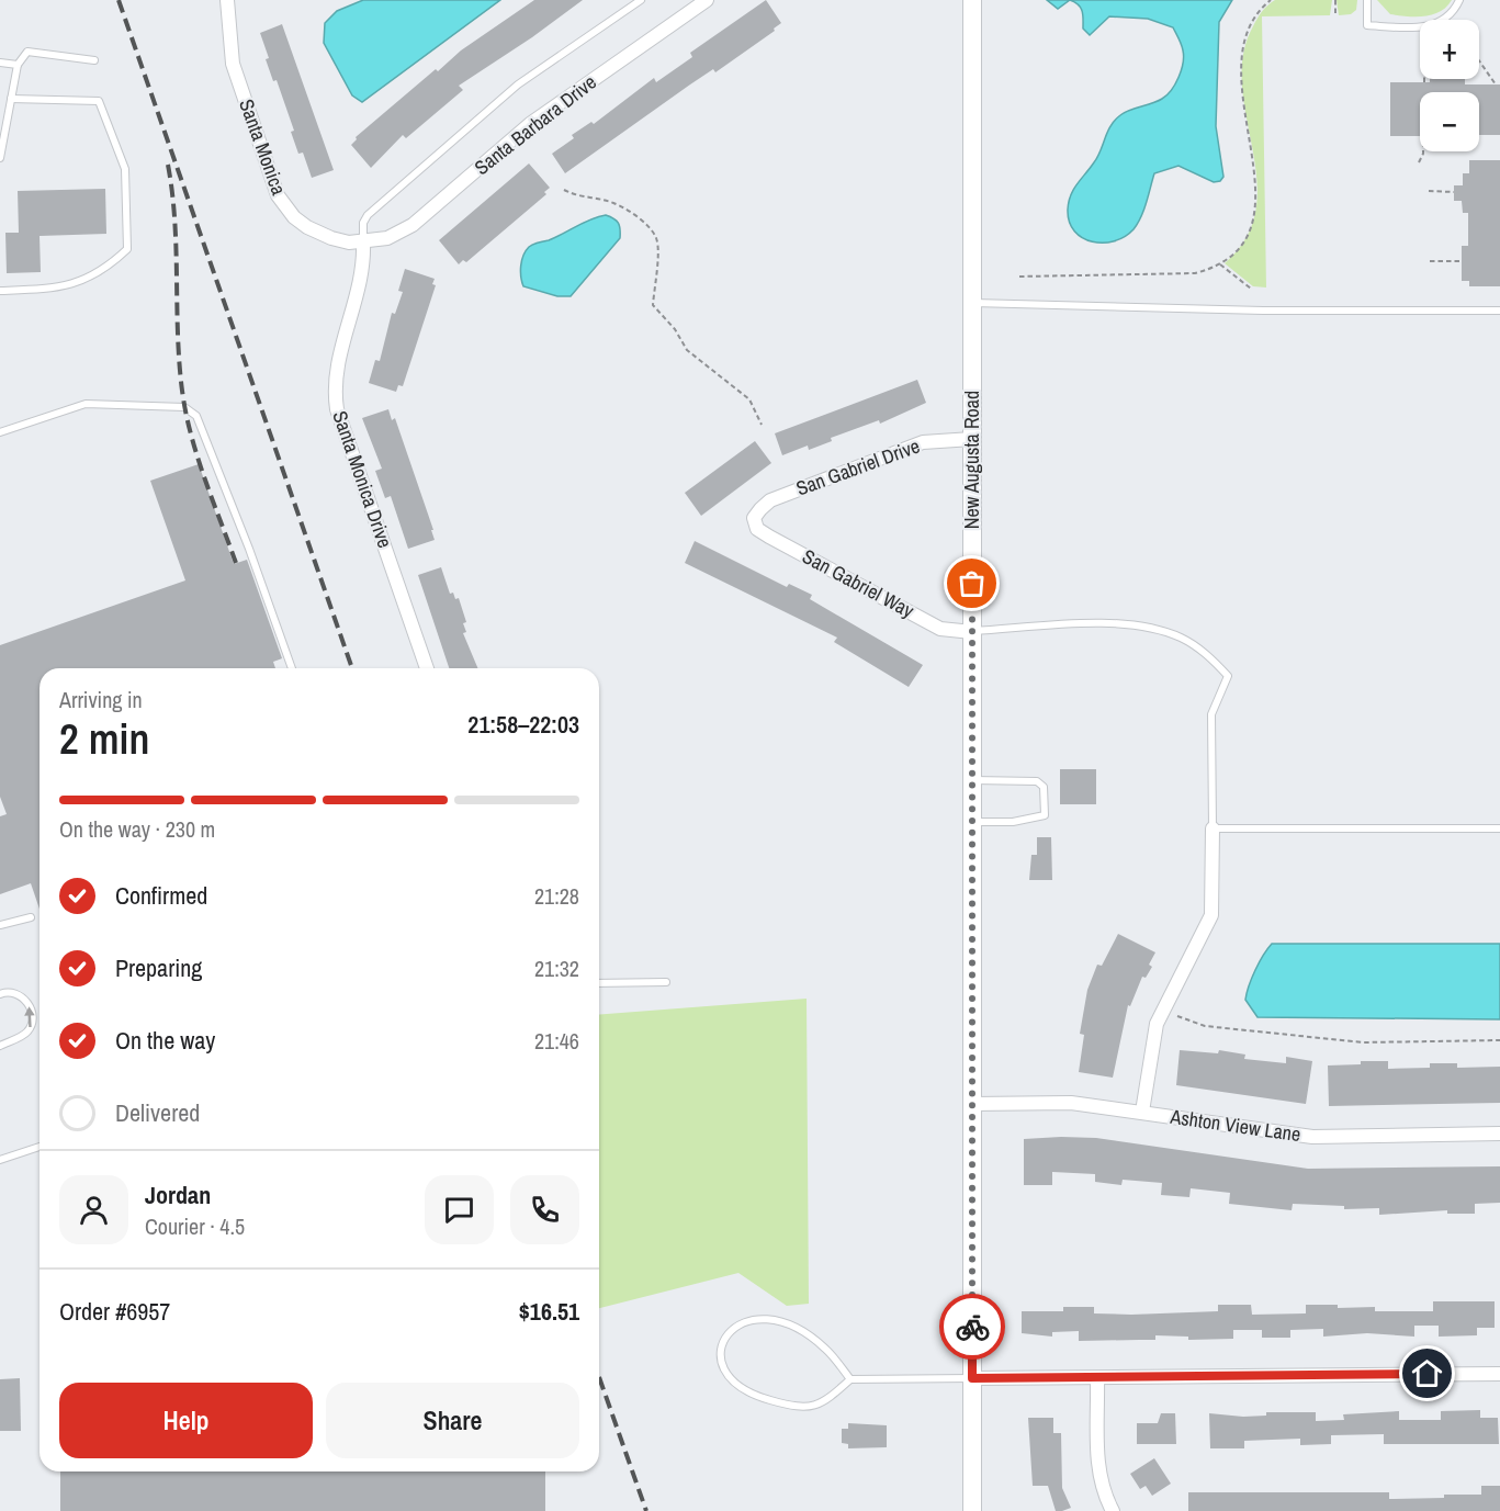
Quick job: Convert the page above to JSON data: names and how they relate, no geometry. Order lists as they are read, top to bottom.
{
  "streets": {
    "street": [
      "Santa Barbara Drive",
      "Santa Monica",
      "New Augusta Road",
      "San Gabriel Drive",
      "Santa Monica Drive",
      "San Gabriel Way",
      "Ashton View Lane"
    ]
  },
  "crossings": [
    ["Santa Barbara Drive", "Santa Monica"],
    ["Santa Barbara Drive", "Santa Monica Drive"],
    ["Santa Monica", "Santa Monica Drive"],
    ["New Augusta Road", "San Gabriel Drive"],
    ["New Augusta Road", "San Gabriel Way"],
    ["New Augusta Road", "Ashton View Lane"],
    ["San Gabriel Drive", "San Gabriel Way"]
  ],
  "page": {
    "map_buttons": ["+", "−"],
    "heading": ["2 min", "Arriving in", "21:58–22:03"],
    "panel": [
      "Jordan",
      "Courier · 4.5",
      "Order #6957",
      "$16.51"
    ],
    "bar": "On the way · 230 m",
    "list": [
      ["Confirmed", "21:28"],
      ["Preparing", "21:32"],
      ["On the way", "21:46"],
      "Delivered"
    ],
    "buttons": ["Help", "Share"]
  }
}
